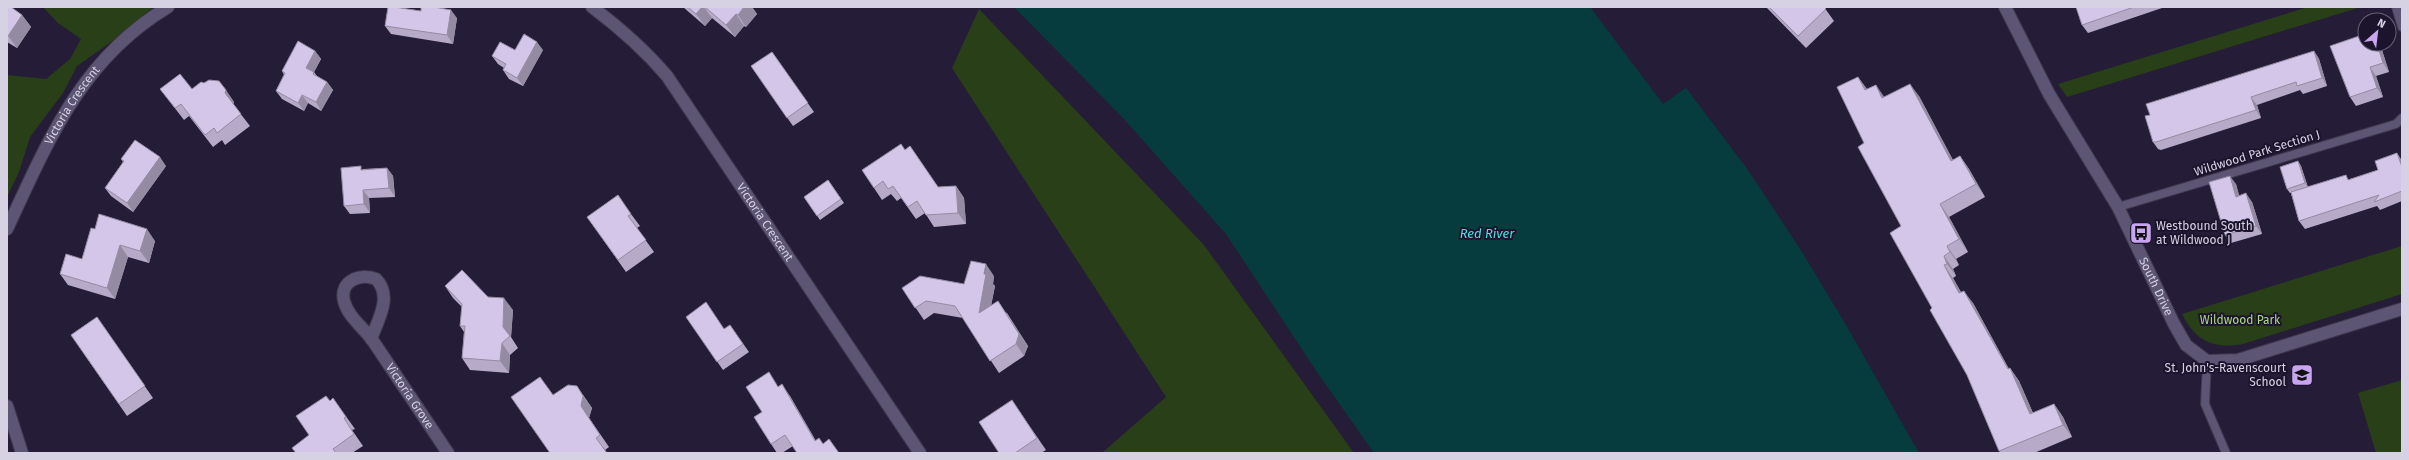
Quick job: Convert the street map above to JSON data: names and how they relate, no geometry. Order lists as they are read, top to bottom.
{
  "streets": {
    "street": ["Victoria Crescent", "South Drive", "Victoria Grove"],
    "lane": ["Wildwood Park Section J"]
  },
  "crossings": [
    ["Wildwood Park Section J", "South Drive"]
  ],
  "water": ["Red River"],
  "parks": ["Wildwood Park"],
  "places": {
    "bus stop": ["Westbound South at Wildwood J"],
    "school or university": ["St. John's-Ravenscourt School"]
  },
  "north": "top right"
}
